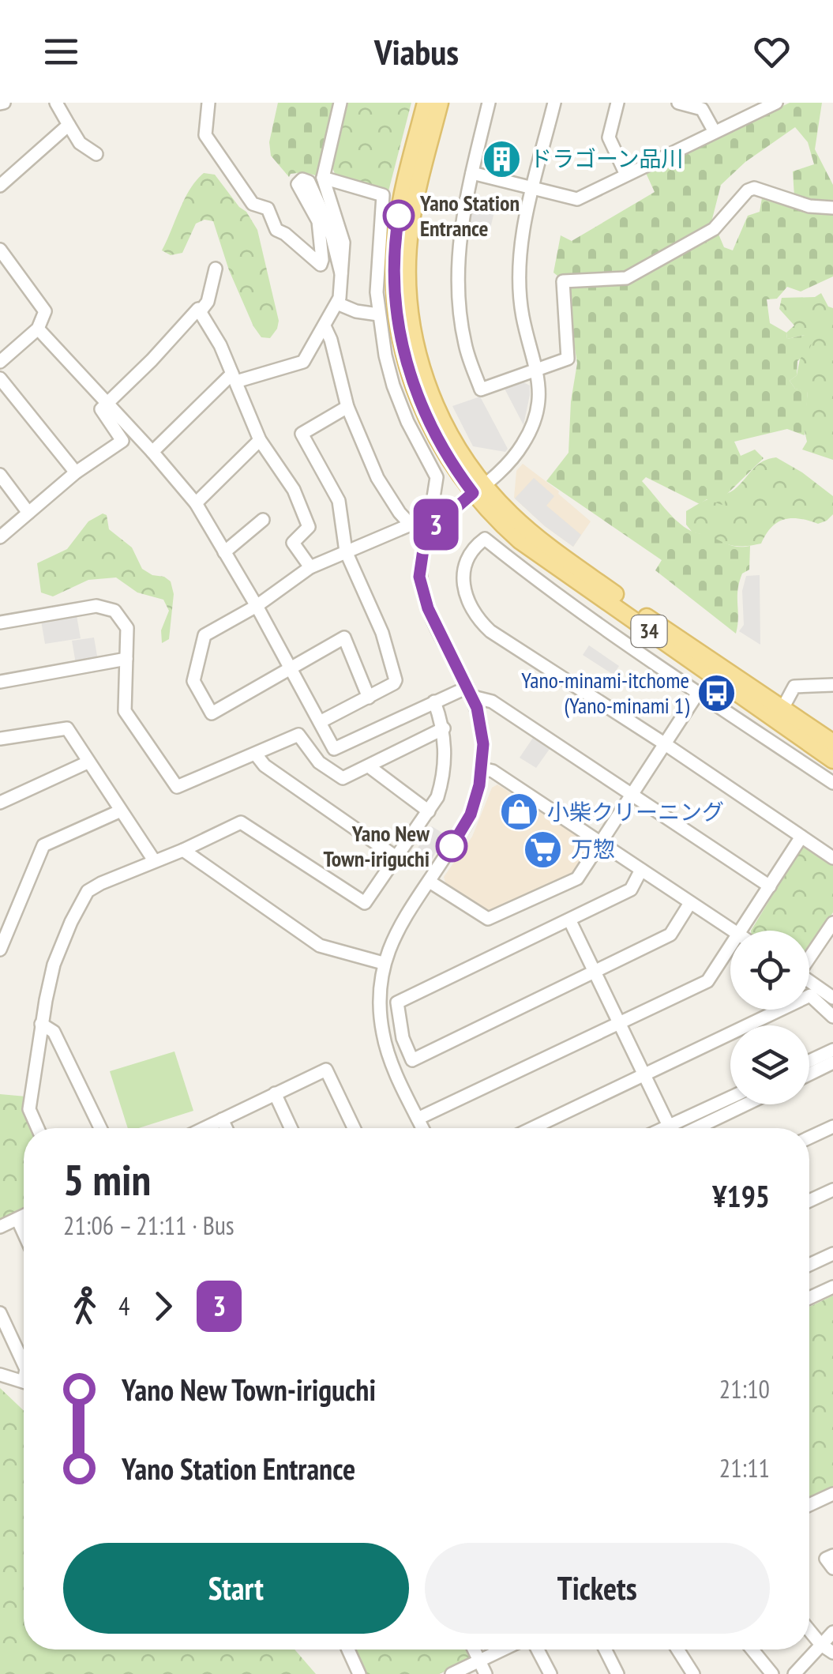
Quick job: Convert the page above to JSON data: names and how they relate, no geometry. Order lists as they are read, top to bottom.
{
  "streets": {
    "main road": ["34"]
  },
  "places": {
    "building": ["ドラゴーン品川"],
    "other": ["Yano Station Entrance", "Yano New Town-iriguchi"],
    "bus stop": ["Yano-minami-itchome (Yano-minami 1)"],
    "shop": ["小柴クリーニング"],
    "supermarket": ["万惣"]
  },
  "lines": ["bus line 3"],
  "page": {
    "header": "Viabus",
    "on_map": "3",
    "heading": ["5 min", "21:06 – 21:11 · Bus", "¥195"],
    "legs": ["4", "3"],
    "list": [
      {
        "name": "Yano New Town-iriguchi",
        "value": "21:10"
      },
      {
        "name": "Yano Station Entrance",
        "value": "21:11"
      }
    ],
    "buttons": ["Start", "Tickets"]
  }
}
